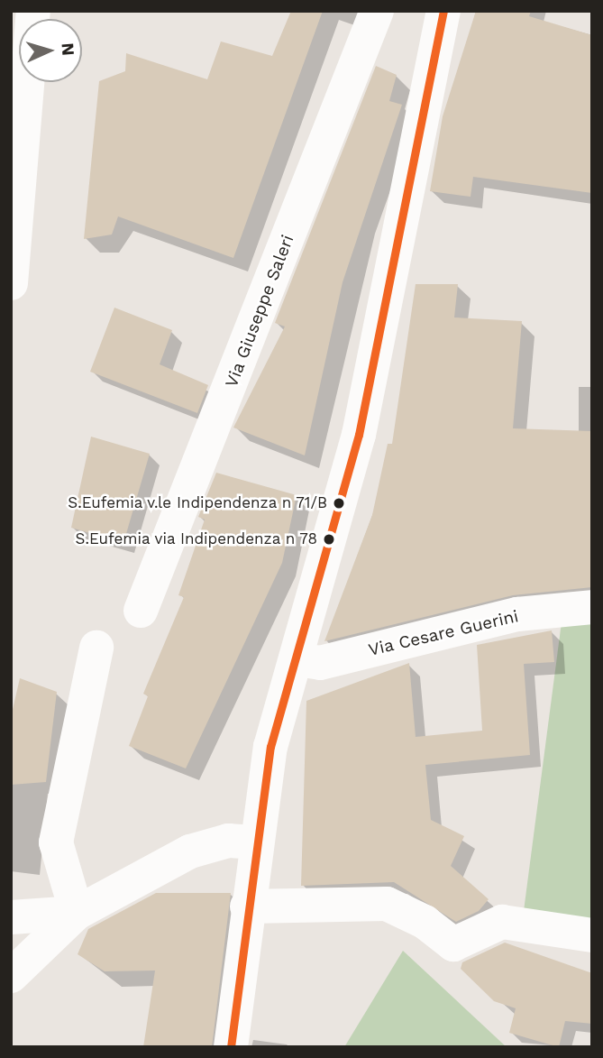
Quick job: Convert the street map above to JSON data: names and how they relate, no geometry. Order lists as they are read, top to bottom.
{
  "streets": {
    "street": ["Via Giuseppe Saleri", "Via Cesare Guerini"]
  },
  "places": ["S.Eufemia v.le Indipendenza n 71/B", "S.Eufemia via Indipendenza n 78"],
  "north": "right"
}
